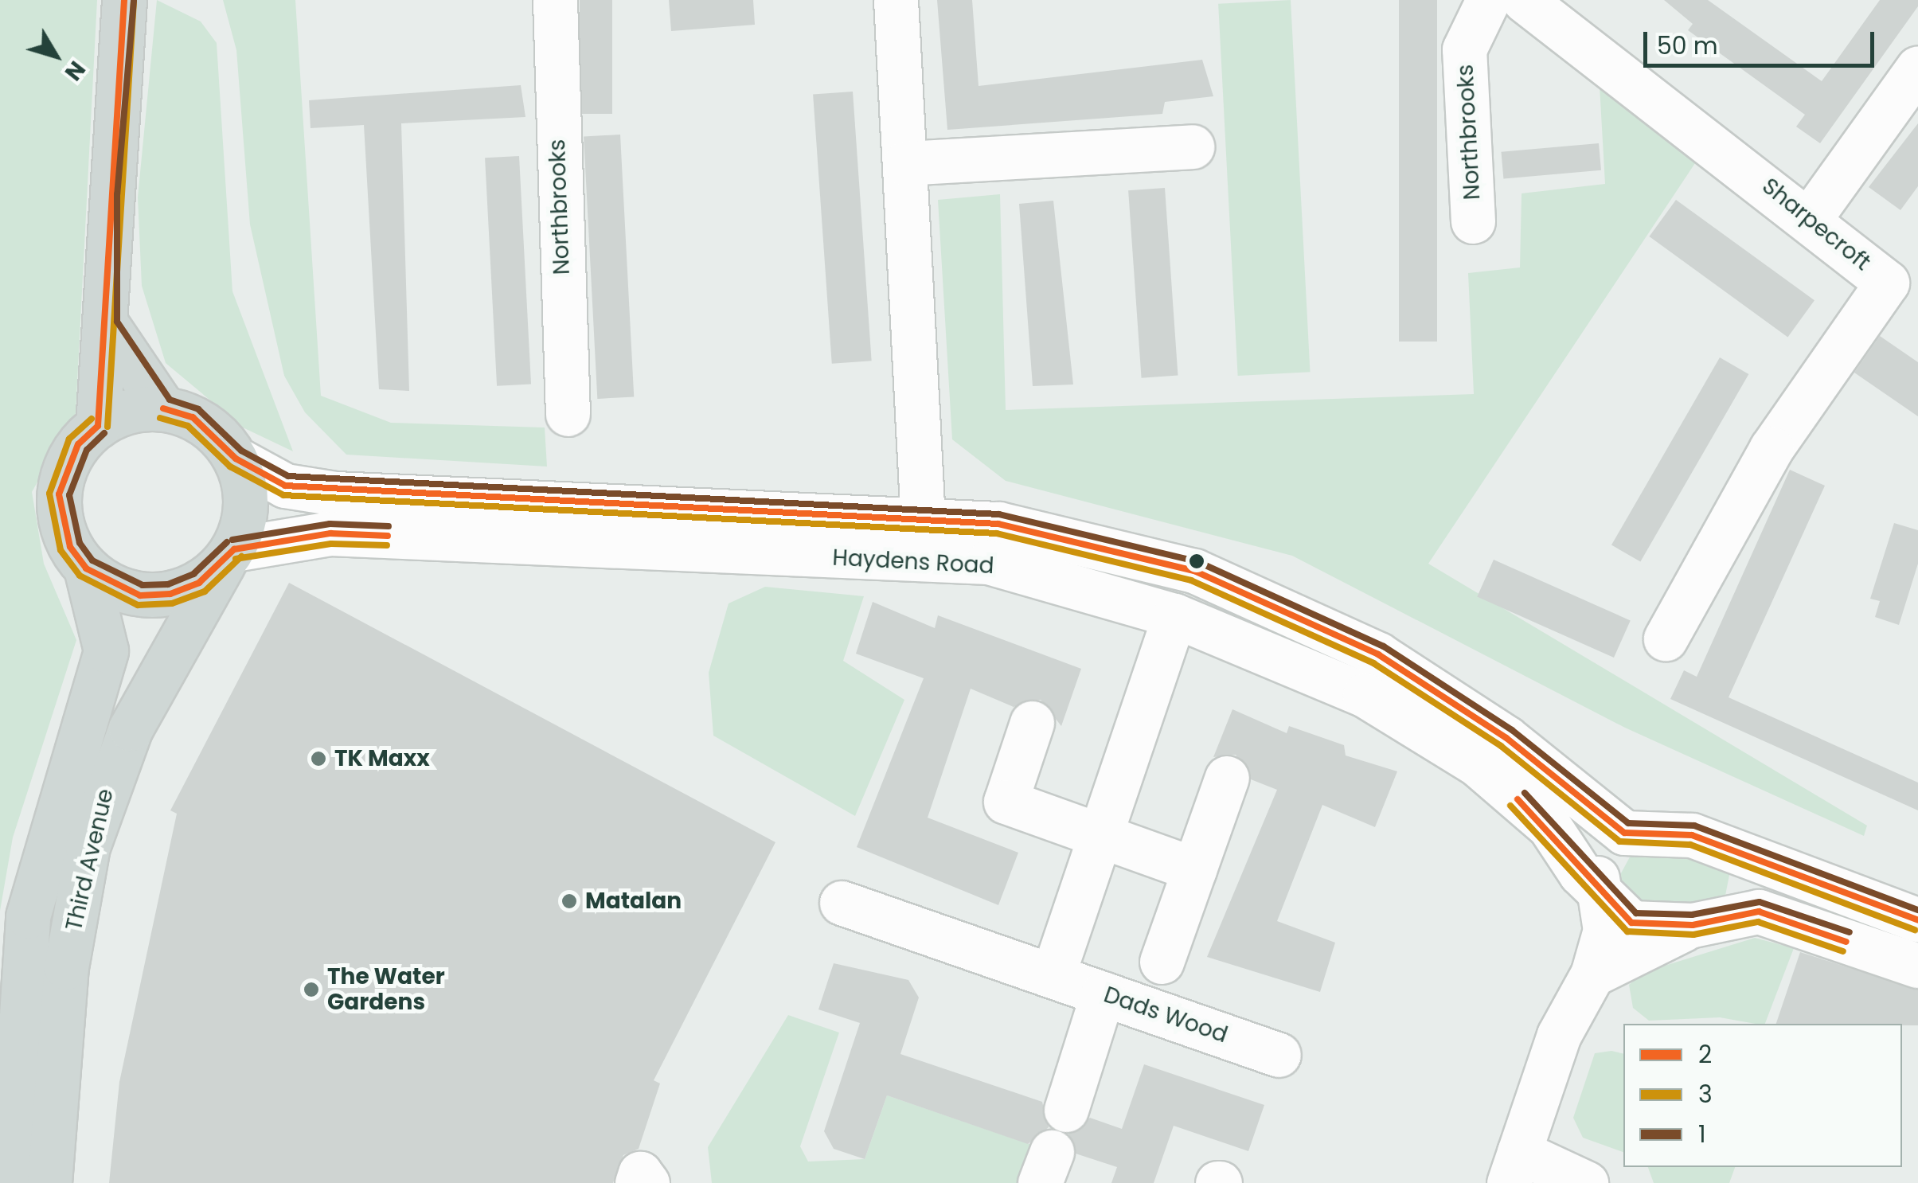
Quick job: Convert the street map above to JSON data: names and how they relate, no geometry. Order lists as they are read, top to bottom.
{
  "streets": {
    "main road": ["Third Avenue"],
    "street": [
      "Northbrooks",
      "Sharpecroft",
      "Haydens Road",
      "Dads Wood"
    ]
  },
  "crossings": [
    ["Haydens Road", "Third Avenue"]
  ],
  "places": ["TK Maxx", "Matalan", "The Water Gardens"],
  "lines": ["transit line 2", "transit line 3", "transit line 1"],
  "legend": ["2", "3", "1"],
  "scale_bar": "50 m",
  "north": "bottom right"
}
